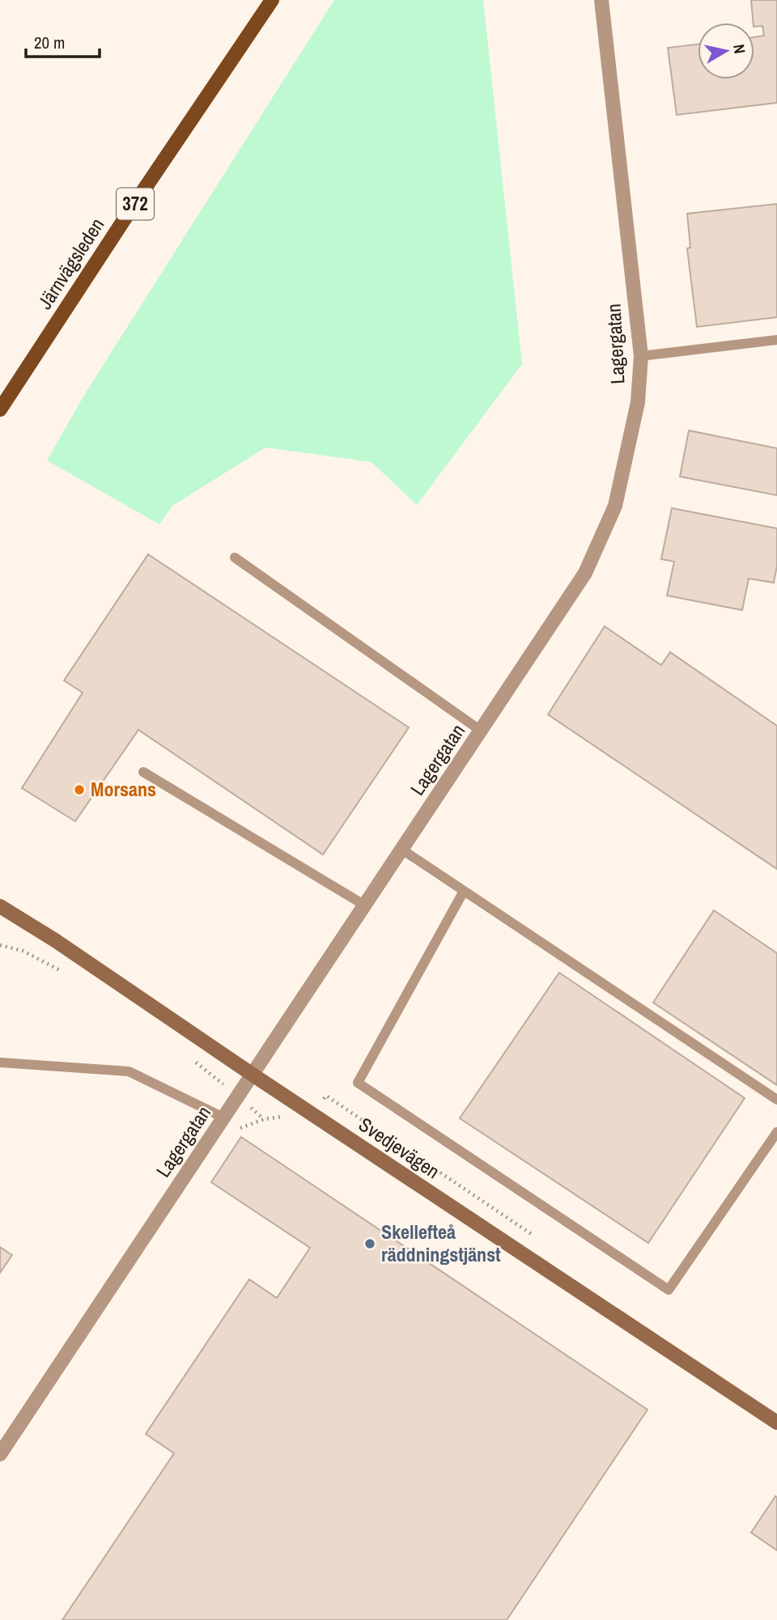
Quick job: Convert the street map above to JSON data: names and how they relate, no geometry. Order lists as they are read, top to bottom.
{
  "streets": {
    "main road": ["372", "Järnvägsleden"],
    "street": ["Lagergatan", "Svedjevägen"]
  },
  "crossings": [
    ["Lagergatan", "Svedjevägen"]
  ],
  "places": ["Morsans", "Skellefteå räddningstjänst"],
  "scale_bar": "20 m",
  "north": "right"
}
